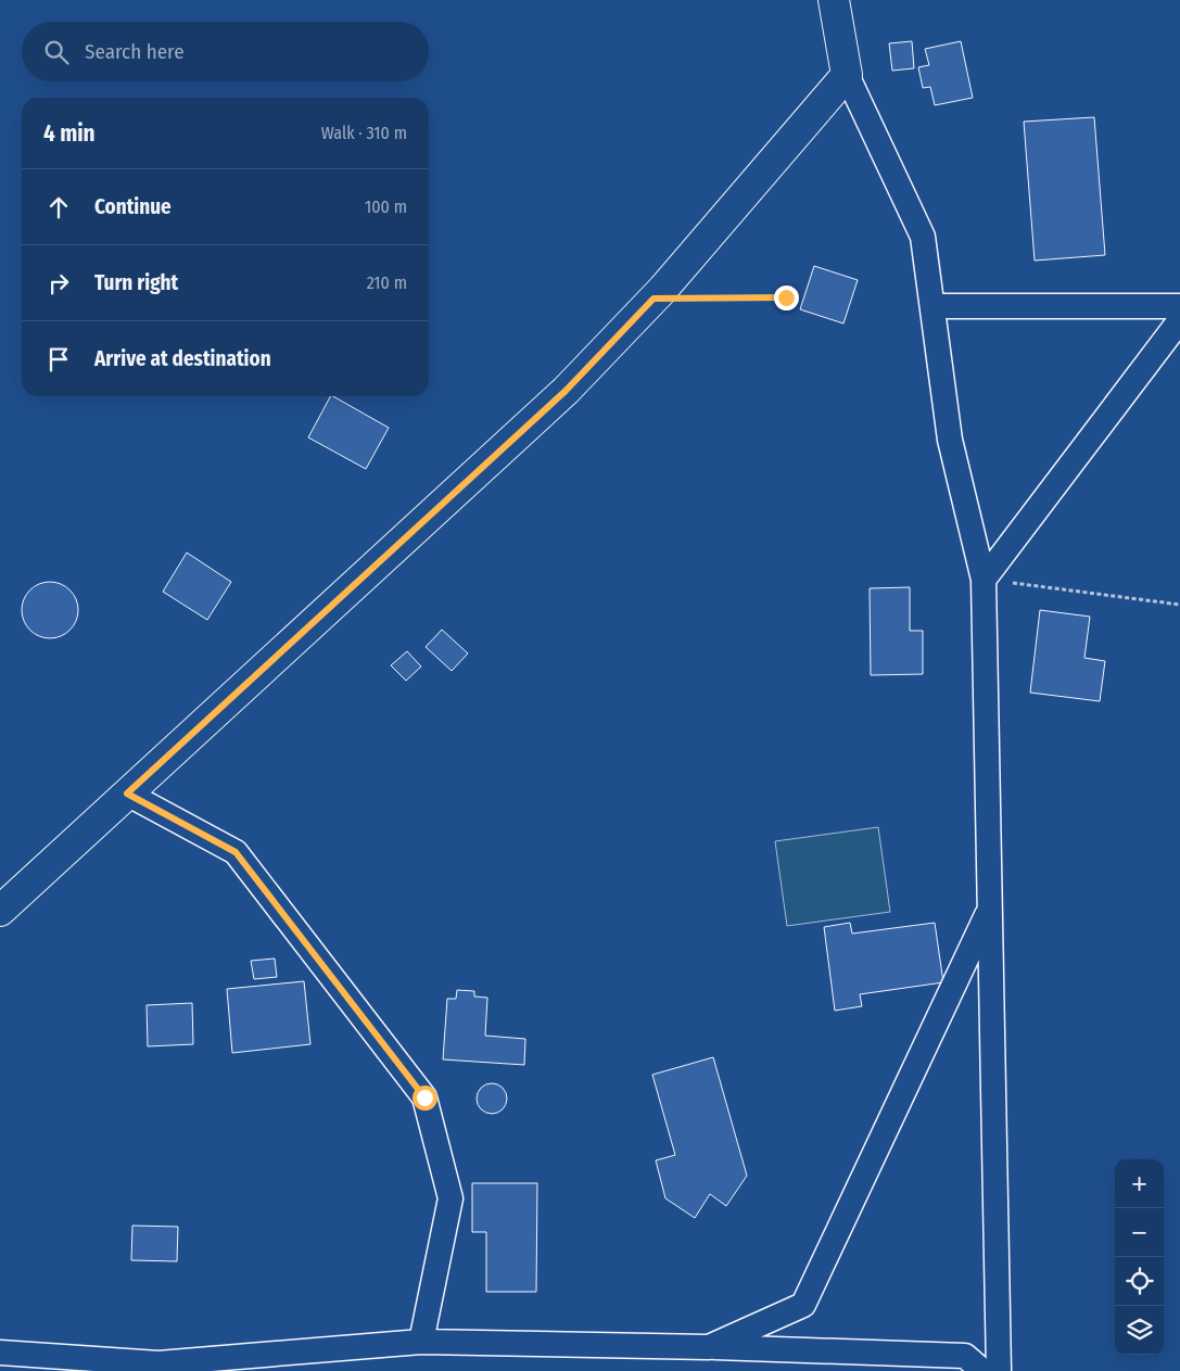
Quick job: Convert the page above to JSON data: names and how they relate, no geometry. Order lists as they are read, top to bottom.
{
  "page": {
    "search": "Search here",
    "heading": ["4 min", "Walk · 310 m"],
    "list": [
      ["Continue", "100 m"],
      ["Turn right", "210 m"],
      "Arrive at destination"
    ],
    "map_buttons": ["+", "−"]
  }
}
